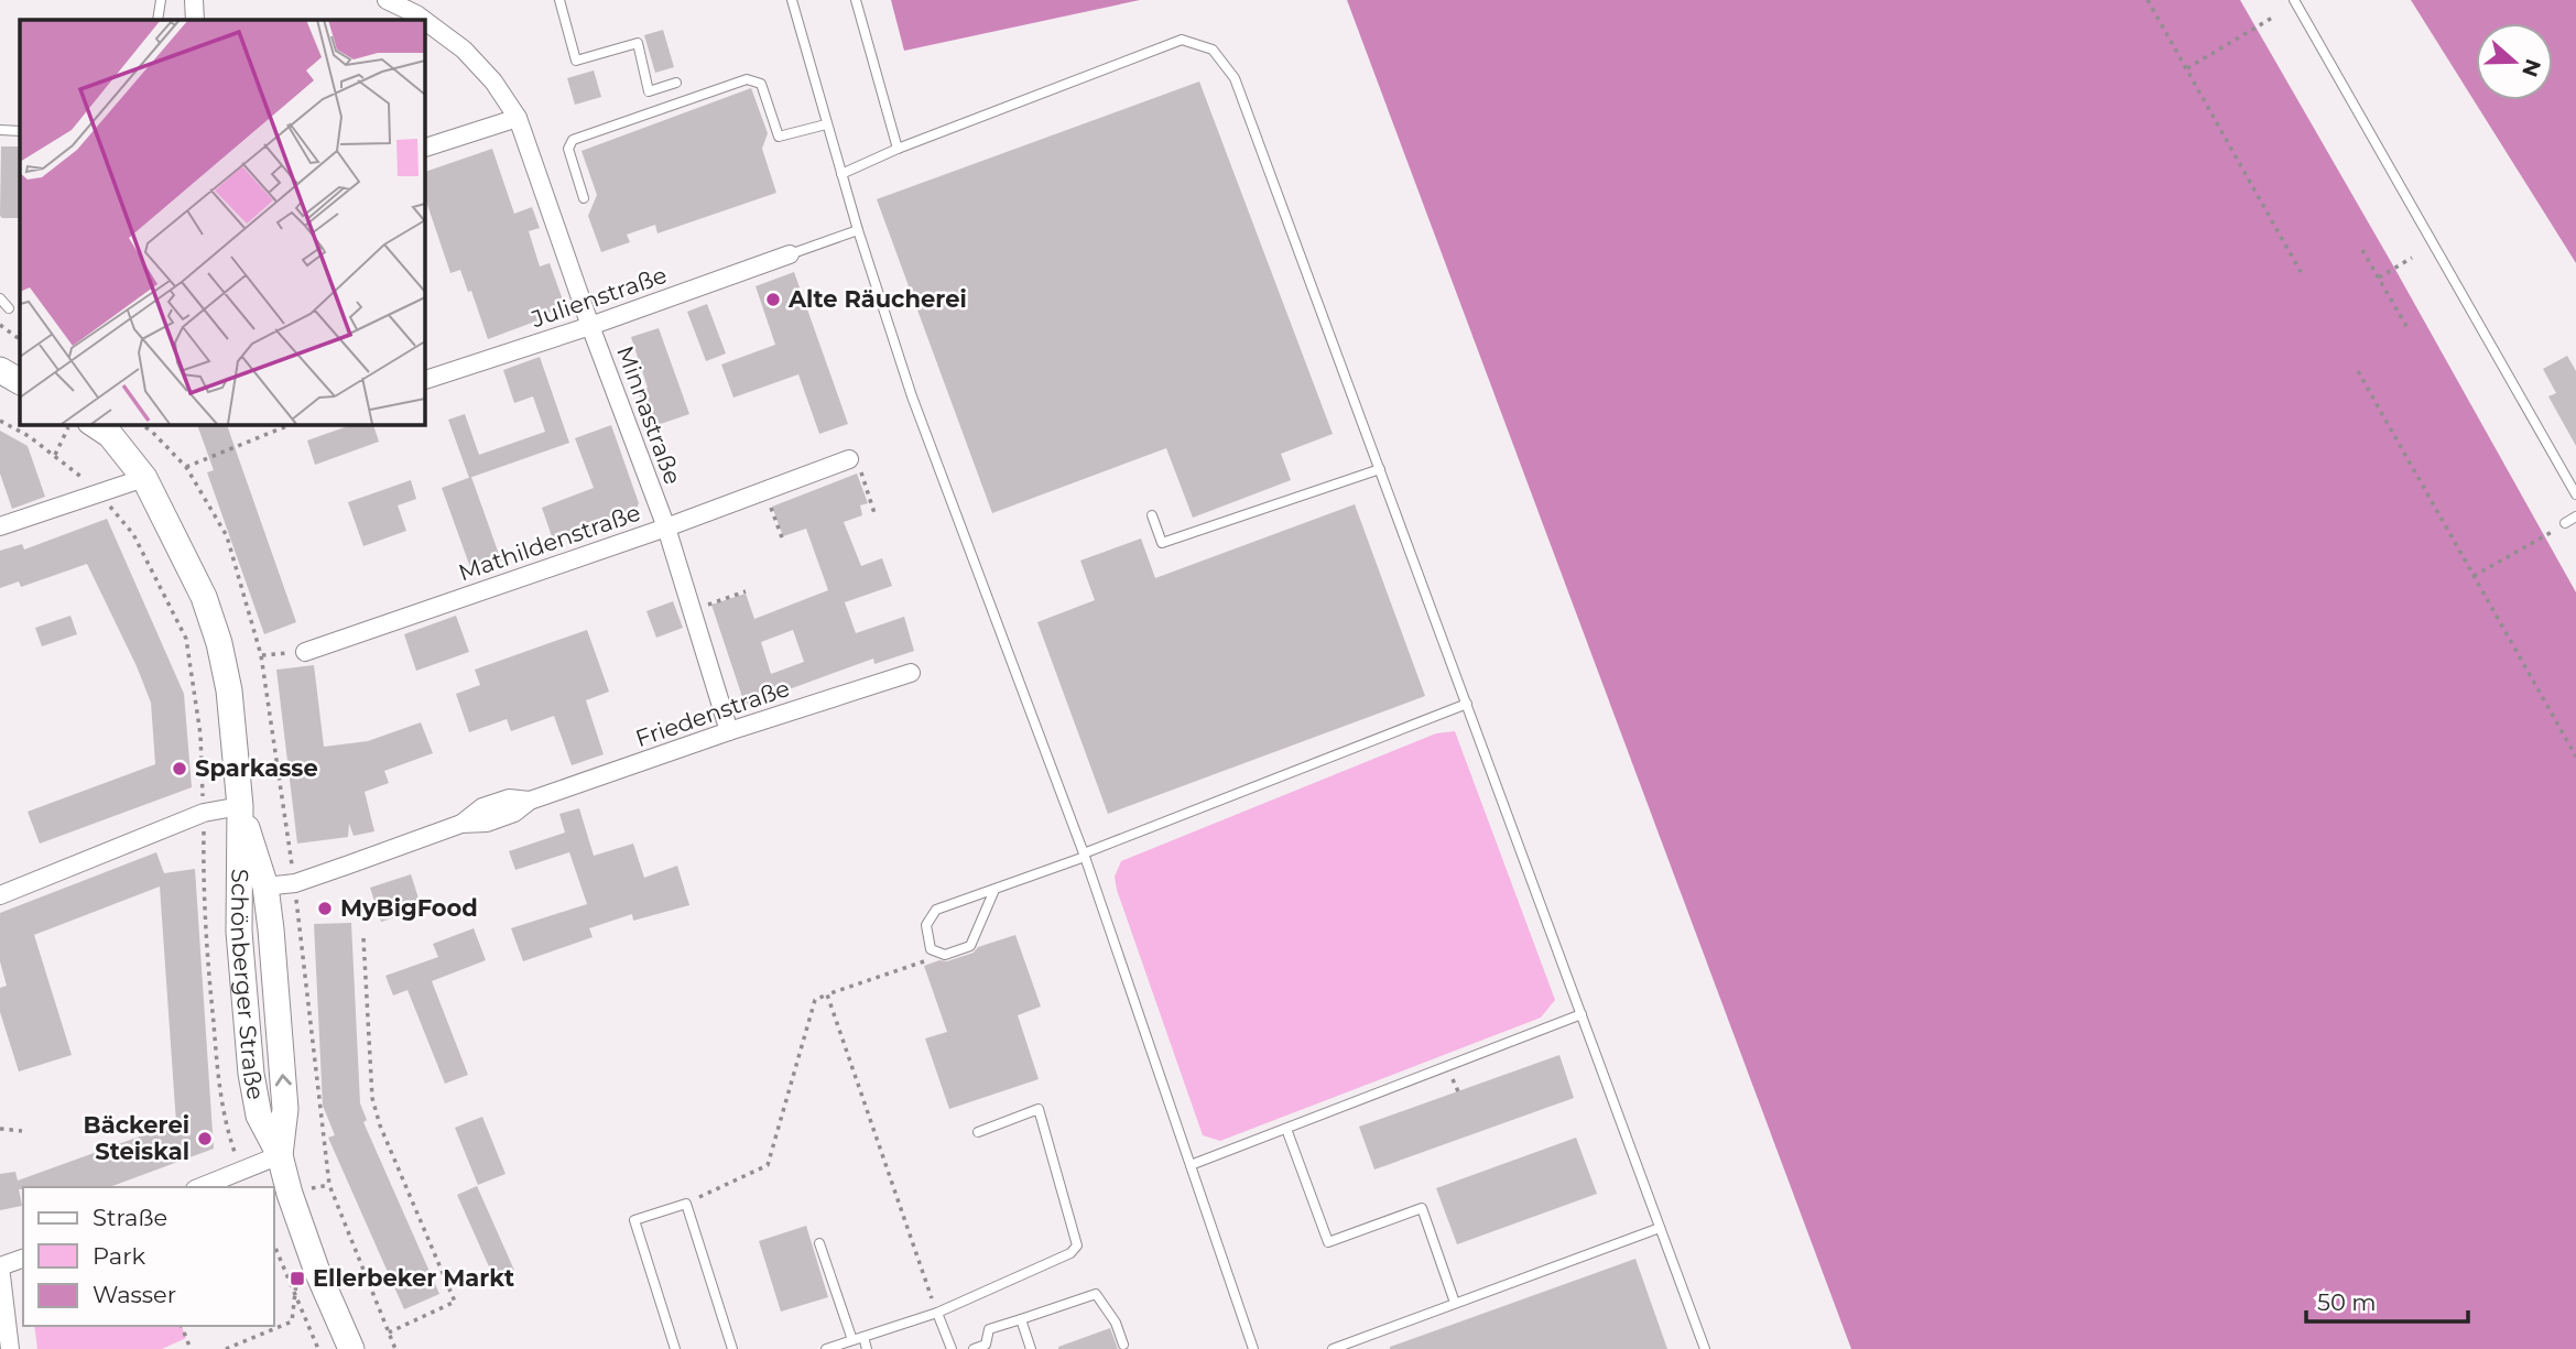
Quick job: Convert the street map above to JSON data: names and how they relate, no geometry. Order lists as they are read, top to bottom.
{
  "streets": {
    "main road": ["Schönberger Straße"],
    "street": [
      "Julienstraße",
      "Minnastraße",
      "Mathildenstraße",
      "Friedenstraße"
    ]
  },
  "crossings": [
    ["Julienstraße", "Minnastraße"],
    ["Minnastraße", "Mathildenstraße"],
    ["Minnastraße", "Friedenstraße"],
    ["Friedenstraße", "Schönberger Straße"]
  ],
  "places": {
    "other": [
      "Alte Räucherei",
      "Sparkasse",
      "MyBigFood",
      "Bäckerei Steiskal"
    ],
    "transit": ["Ellerbeker Markt"]
  },
  "legend": ["Straße", "Park", "Wasser"],
  "scale_bar": "50 m",
  "north": "right"
}
